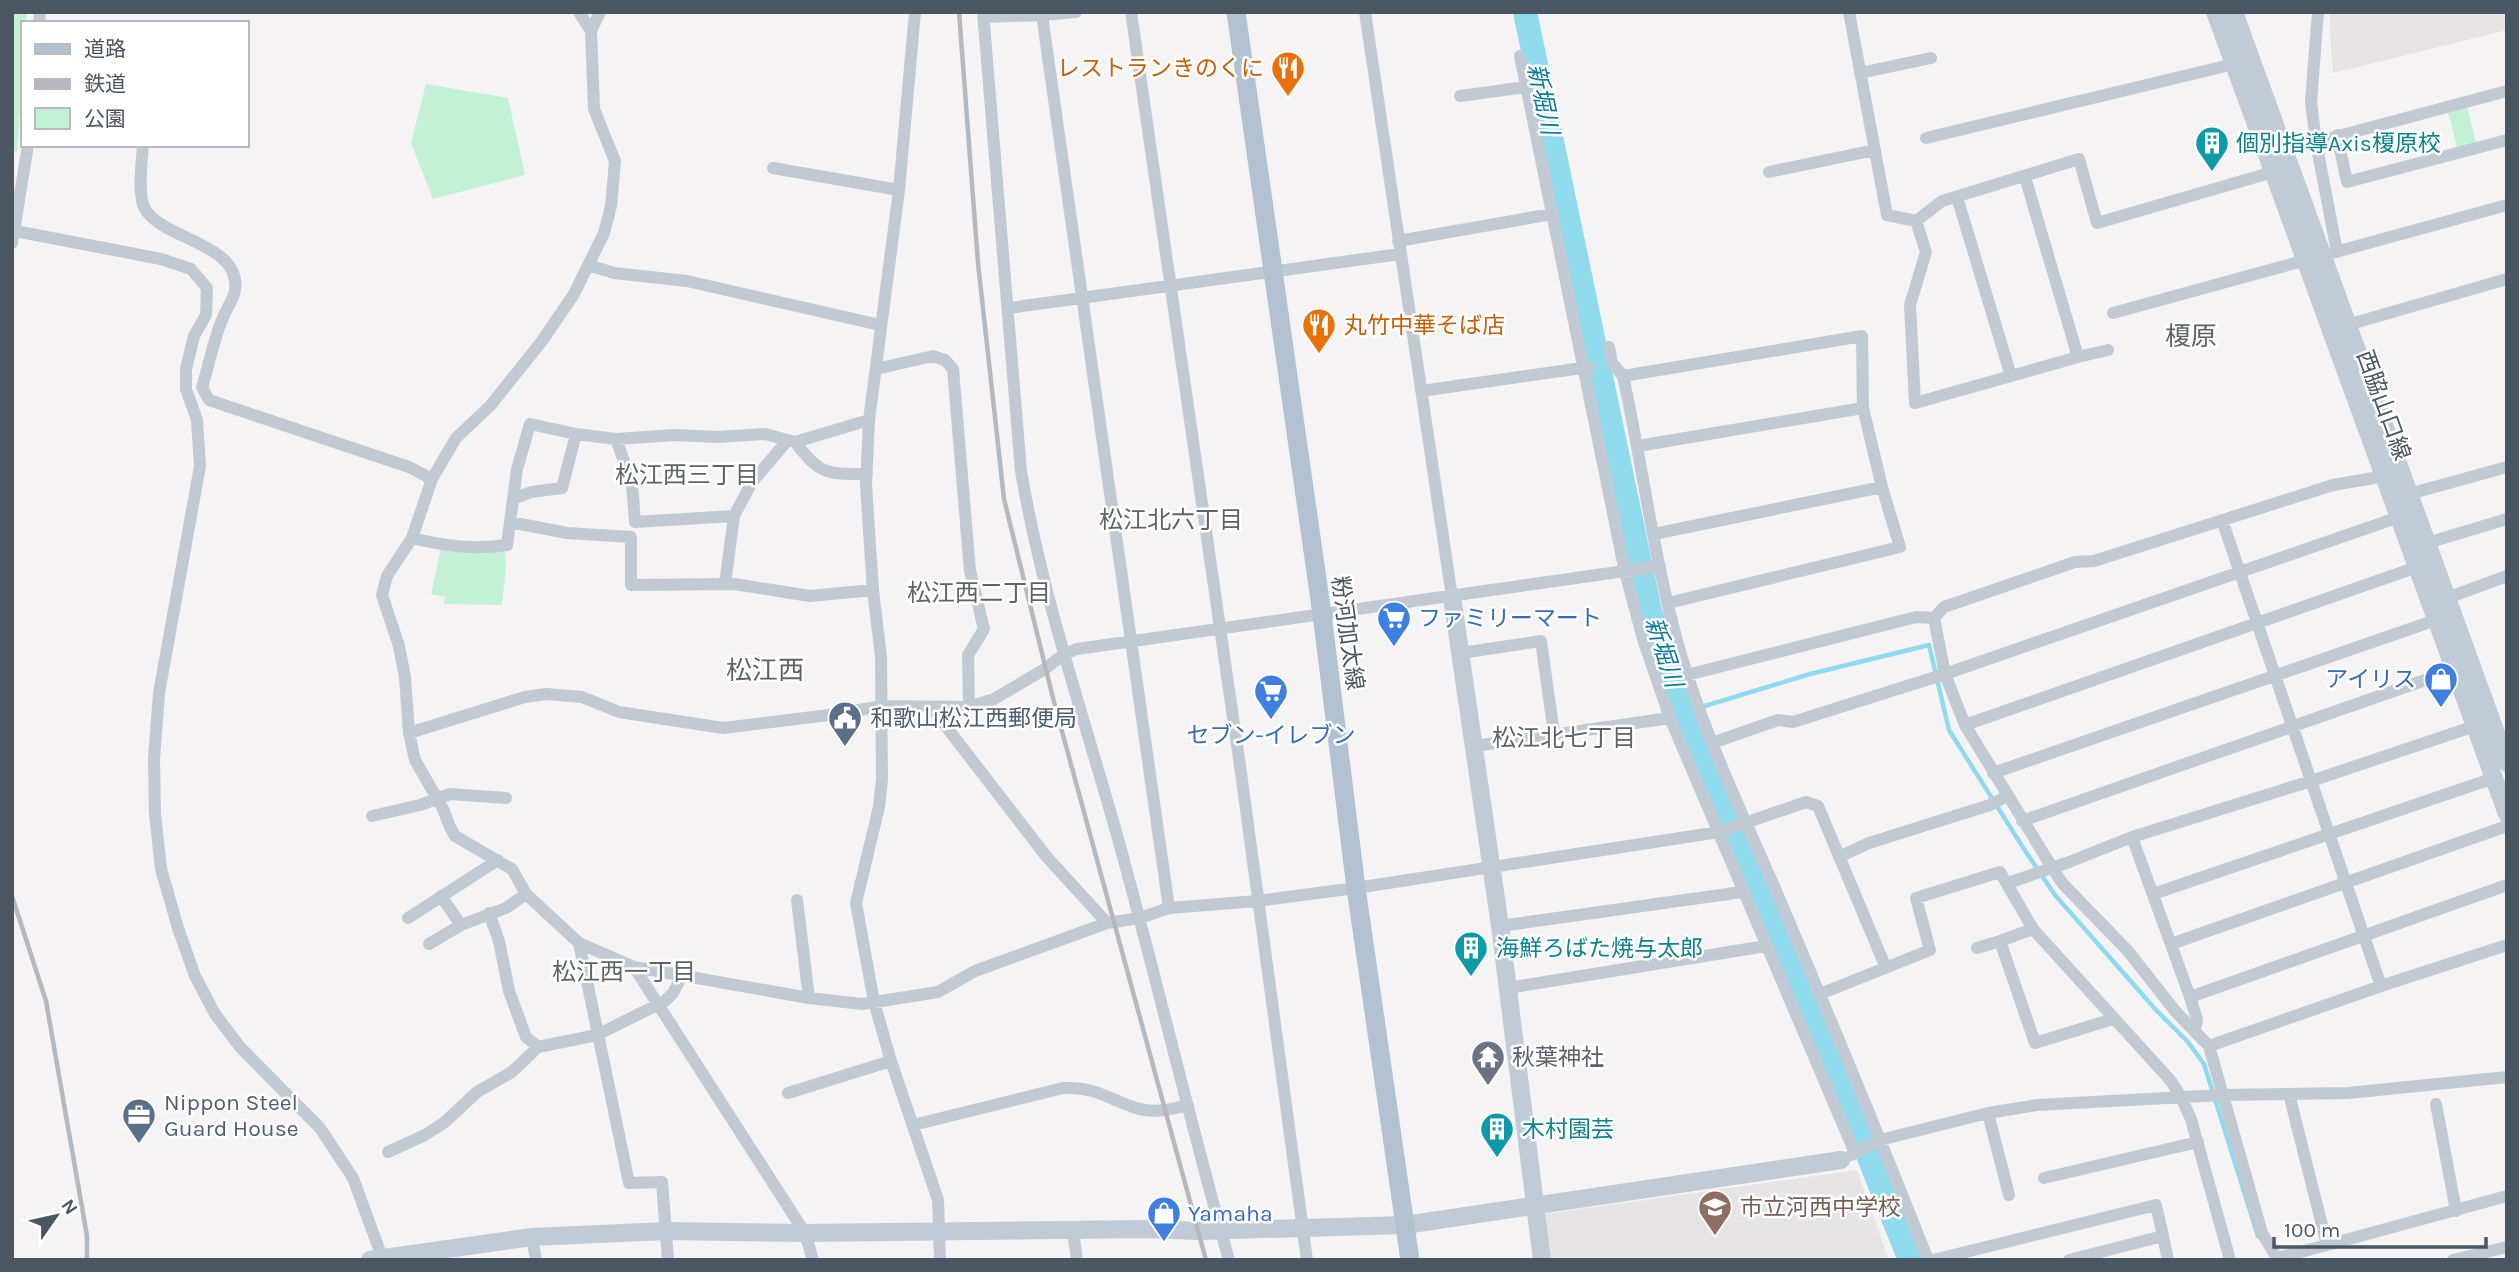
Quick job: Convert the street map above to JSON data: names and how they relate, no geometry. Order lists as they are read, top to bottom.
{
  "streets": {
    "main road": ["粉河加太線"],
    "street": ["西脇山口線"]
  },
  "districts": [
    "榎原",
    "松江西三丁目",
    "松江北六丁目",
    "松江西二丁目",
    "松江西",
    "松江北七丁目",
    "松江西一丁目"
  ],
  "water": ["新堀川"],
  "places": {
    "restaurant": ["レストランきのくに", "丸竹中華そば店"],
    "building": ["個別指導Axis榎原校", "海鮮ろばた焼与太郎", "木村園芸"],
    "supermarket": ["ファミリーマート", "セブン-イレブン"],
    "shop": ["アイリス", "Yamaha"],
    "public building": ["和歌山松江西郵便局"],
    "temple": ["秋葉神社"],
    "office": ["Nippon Steel Guard House"],
    "school or university": ["市立河西中学校"]
  },
  "legend": ["道路", "鉄道", "公園"],
  "scale_bar": "100 m",
  "north": "top right"
}
